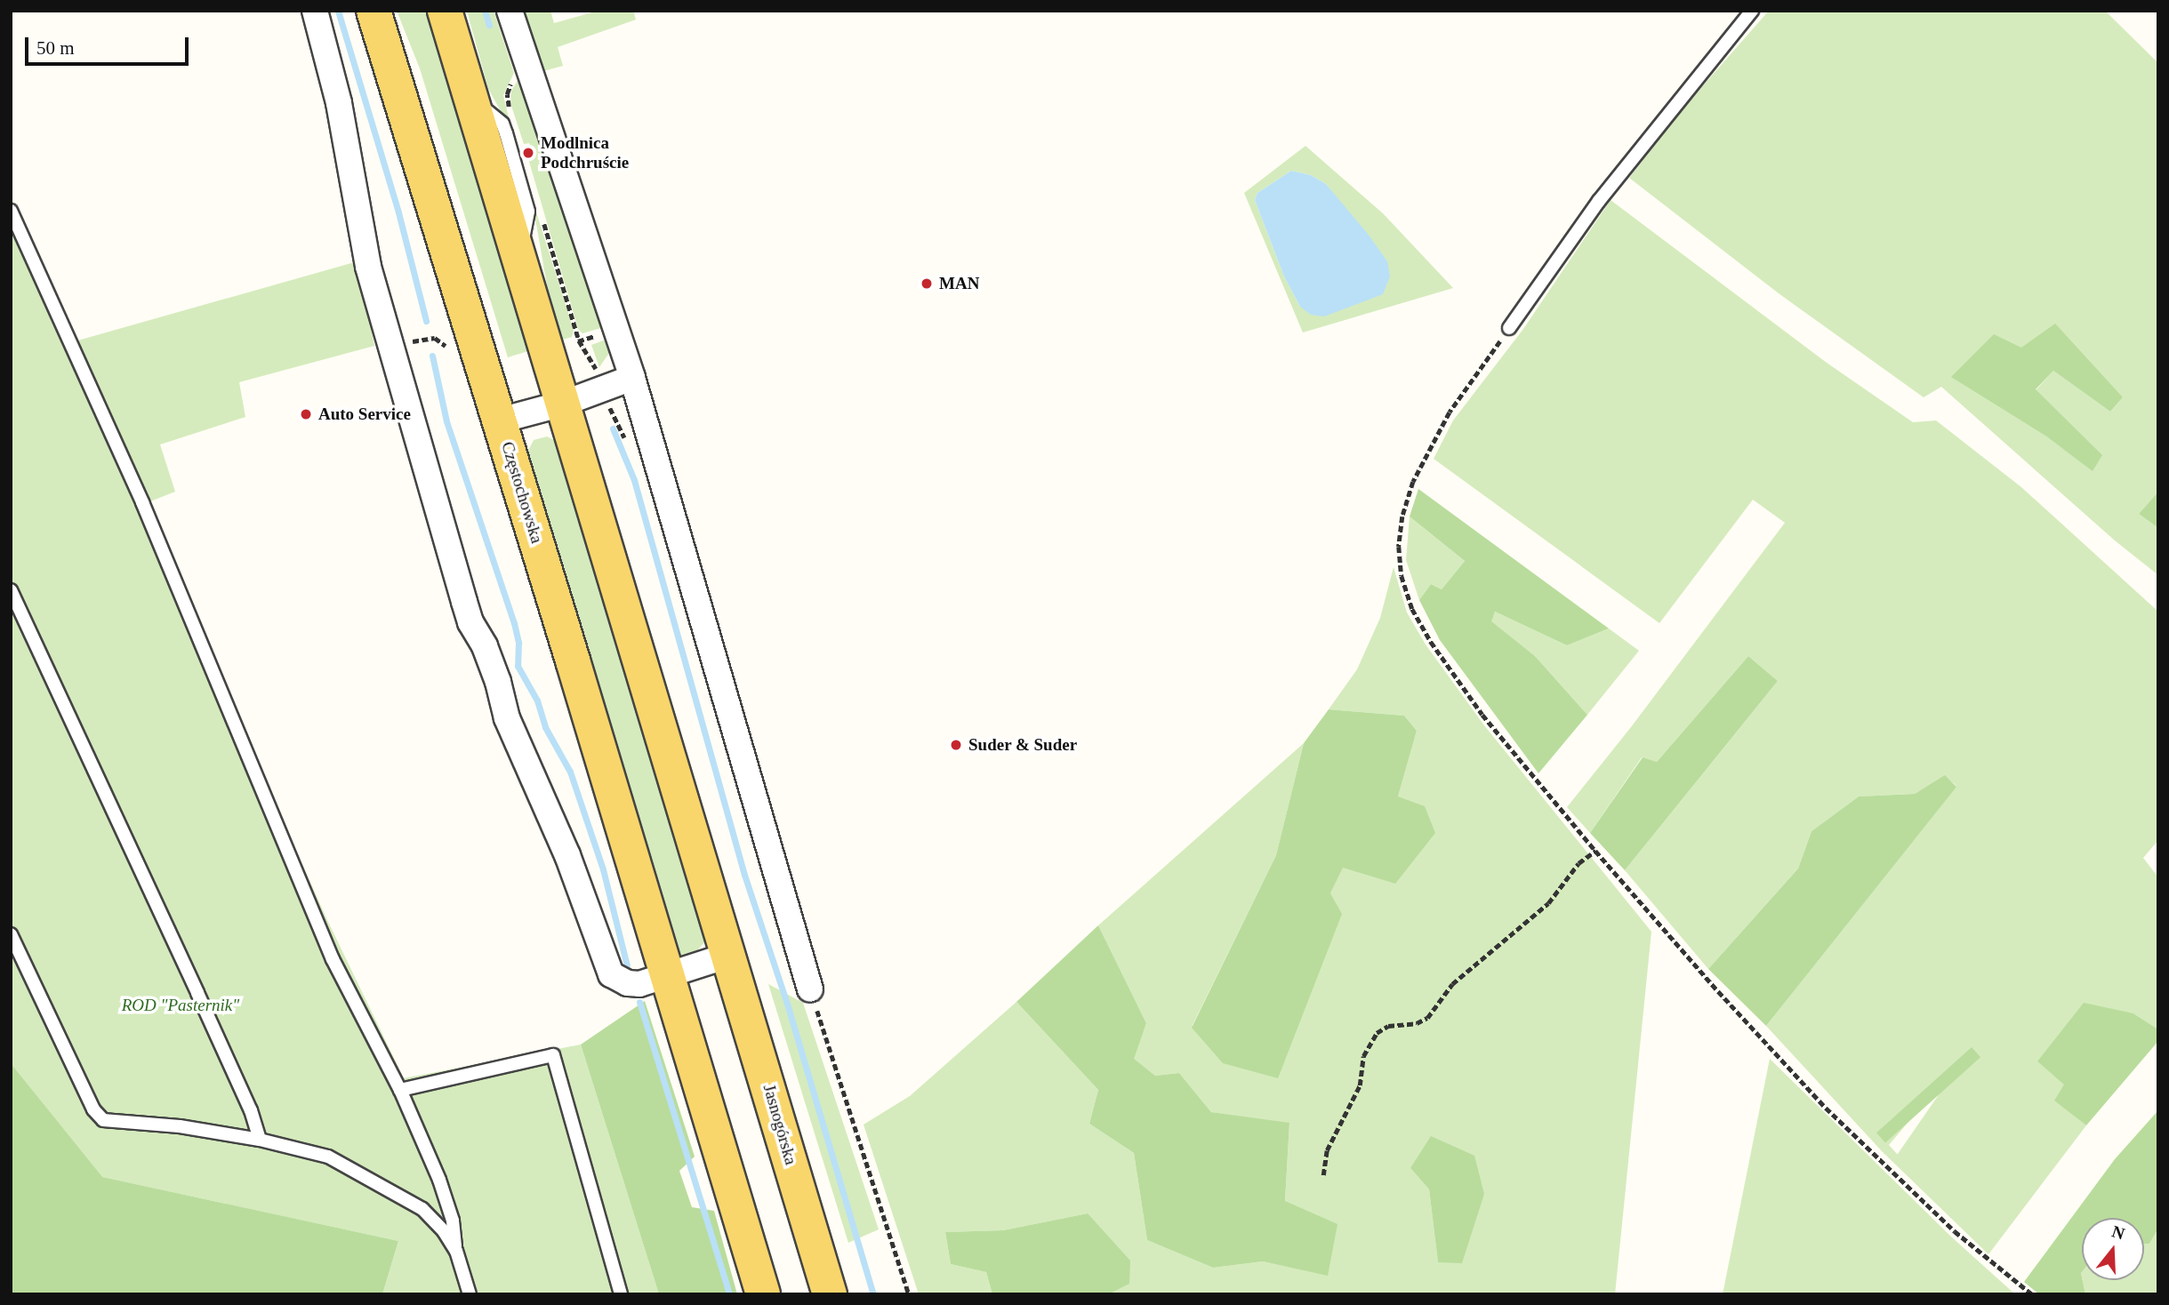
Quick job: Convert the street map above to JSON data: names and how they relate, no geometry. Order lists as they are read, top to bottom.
{
  "streets": {
    "main road": ["Częstochowska", "Jasnogórska"]
  },
  "parks": ["ROD \"Pasternik\""],
  "places": [
    "Modlnica Podchruście",
    "MAN",
    "Auto Service",
    "Suder & Suder"
  ],
  "scale_bar": "50 m",
  "north": "top"
}
